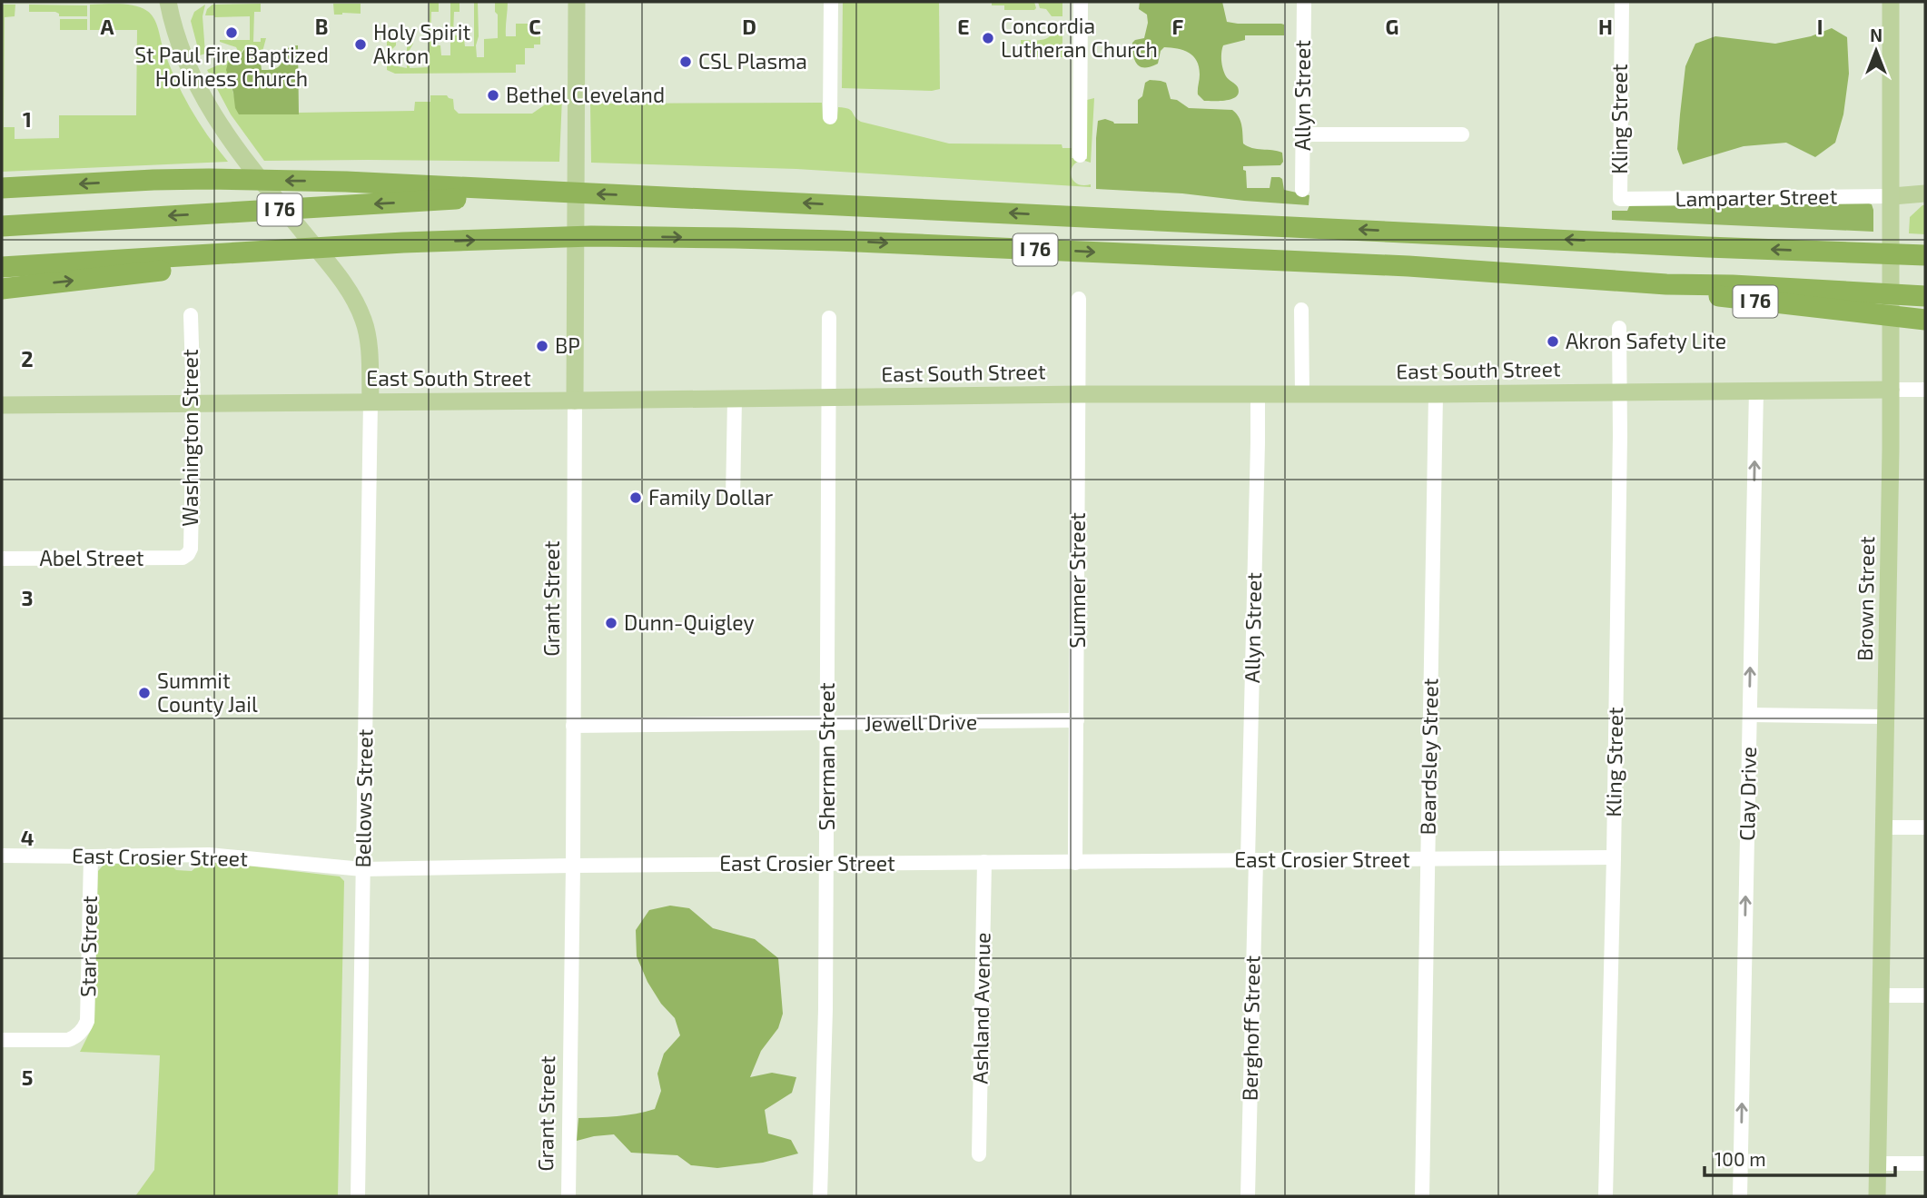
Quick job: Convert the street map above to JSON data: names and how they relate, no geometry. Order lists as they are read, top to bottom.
{
  "streets": {
    "highway": ["I 76"],
    "main road": ["East South Street", "Grant Street", "Brown Street"],
    "street": [
      "Allyn Street",
      "Kling Street",
      "Lamparter Street",
      "Washington Street",
      "Abel Street",
      "Sumner Street",
      "Jewell Drive",
      "Sherman Street",
      "Beardsley Street",
      "Clay Drive",
      "Bellows Street",
      "East Crosier Street",
      "Star Street",
      "Ashland Avenue",
      "Berghoff Street"
    ]
  },
  "crossings": [
    ["Allyn Street", "East South Street"],
    ["Allyn Street", "East Crosier Street"],
    ["Allyn Street", "Berghoff Street"],
    ["Kling Street", "Lamparter Street"],
    ["Kling Street", "East South Street"],
    ["Kling Street", "East Crosier Street"],
    ["Lamparter Street", "Brown Street"],
    ["East South Street", "Washington Street"],
    ["East South Street", "Sumner Street"],
    ["East South Street", "Grant Street"],
    ["East South Street", "Brown Street"],
    ["East South Street", "Sherman Street"],
    ["East South Street", "Beardsley Street"],
    ["East South Street", "Clay Drive"],
    ["East South Street", "Bellows Street"],
    ["Washington Street", "Abel Street"],
    ["Sumner Street", "Jewell Drive"],
    ["Sumner Street", "East Crosier Street"],
    ["Grant Street", "Jewell Drive"],
    ["Grant Street", "East Crosier Street"],
    ["Jewell Drive", "Sherman Street"],
    ["Sherman Street", "East Crosier Street"],
    ["Beardsley Street", "East Crosier Street"],
    ["Bellows Street", "East Crosier Street"],
    ["East Crosier Street", "Star Street"],
    ["East Crosier Street", "Ashland Avenue"],
    ["East Crosier Street", "Berghoff Street"]
  ],
  "one_way": ["Clay Drive"],
  "places": [
    "St Paul Fire Baptized Holiness Church",
    "Concordia Lutheran Church",
    "Holy Spirit Akron",
    "CSL Plasma",
    "Bethel Cleveland",
    "Akron Safety Lite",
    "BP",
    "Family Dollar",
    "Dunn-Quigley",
    "Summit County Jail"
  ],
  "scale_bar": "100 m",
  "north": "top",
  "grid": {
    "columns": [
      "A",
      "B",
      "C",
      "D",
      "E",
      "F",
      "G",
      "H",
      "I"
    ],
    "rows": [
      "1",
      "2",
      "3",
      "4",
      "5"
    ]
  }
}
